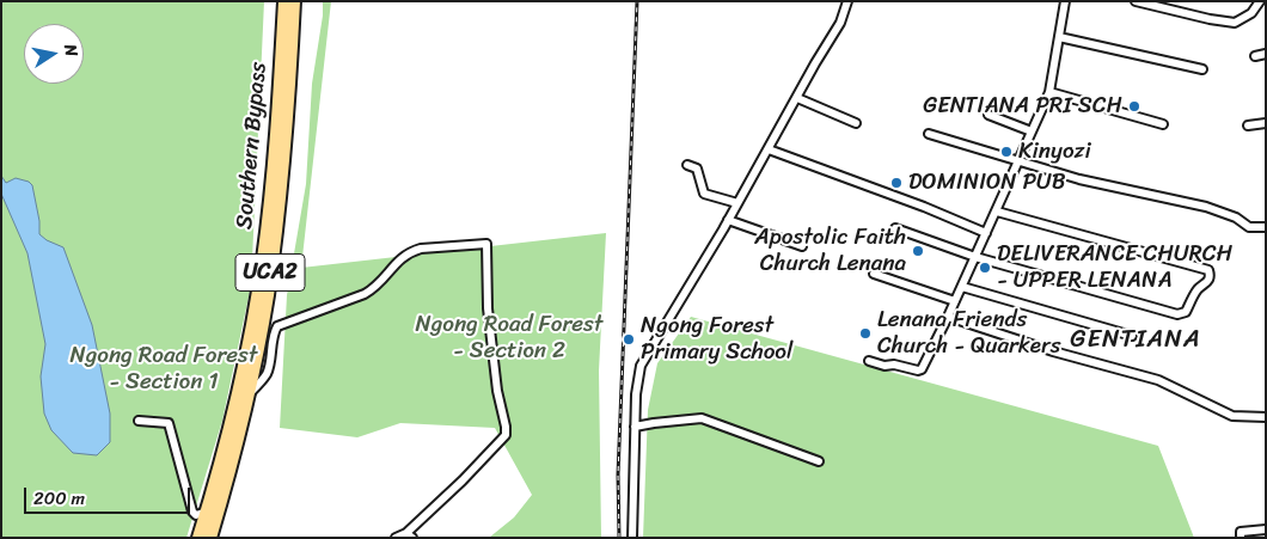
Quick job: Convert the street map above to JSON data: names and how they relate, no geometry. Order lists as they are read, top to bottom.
{
  "streets": {
    "highway": ["Southern Bypass", "UCA2"]
  },
  "districts": ["GENTIANA"],
  "parks": ["Ngong Road Forest - Section 2", "Ngong Road Forest - Section 1"],
  "places": [
    "GENTIANA PRI SCH",
    "Kinyozi",
    "DOMINION PUB",
    "Apostolic Faith Church Lenana",
    "DELIVERANCE CHURCH - UPPER LENANA",
    "Lenana Friends Church - Quarkers",
    "Ngong Forest Primary School"
  ],
  "scale_bar": "200 m",
  "north": "right"
}
